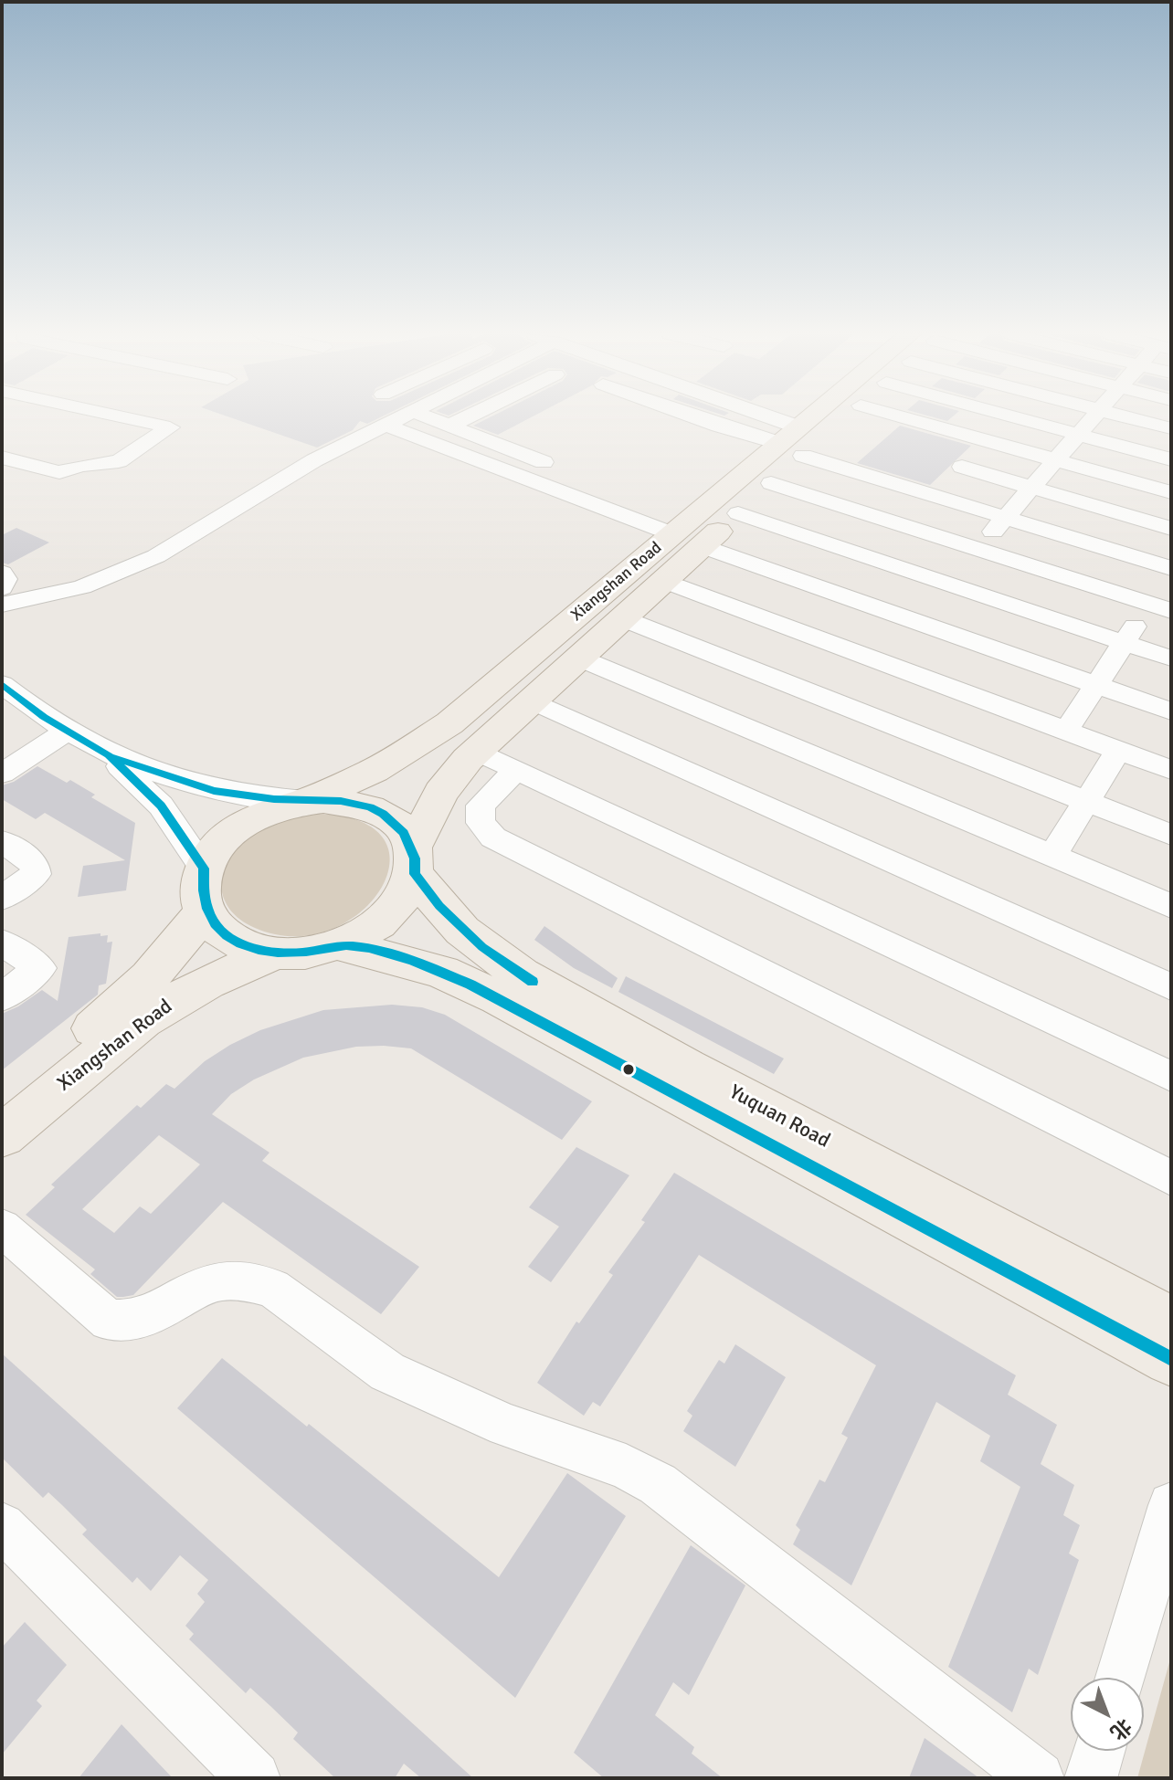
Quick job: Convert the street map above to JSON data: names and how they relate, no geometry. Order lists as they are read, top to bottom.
{
  "streets": {
    "main road": ["Xiangshan Road", "Yuquan Road"]
  },
  "crossings": [
    ["Xiangshan Road", "Yuquan Road"]
  ],
  "north": "bottom right"
}
